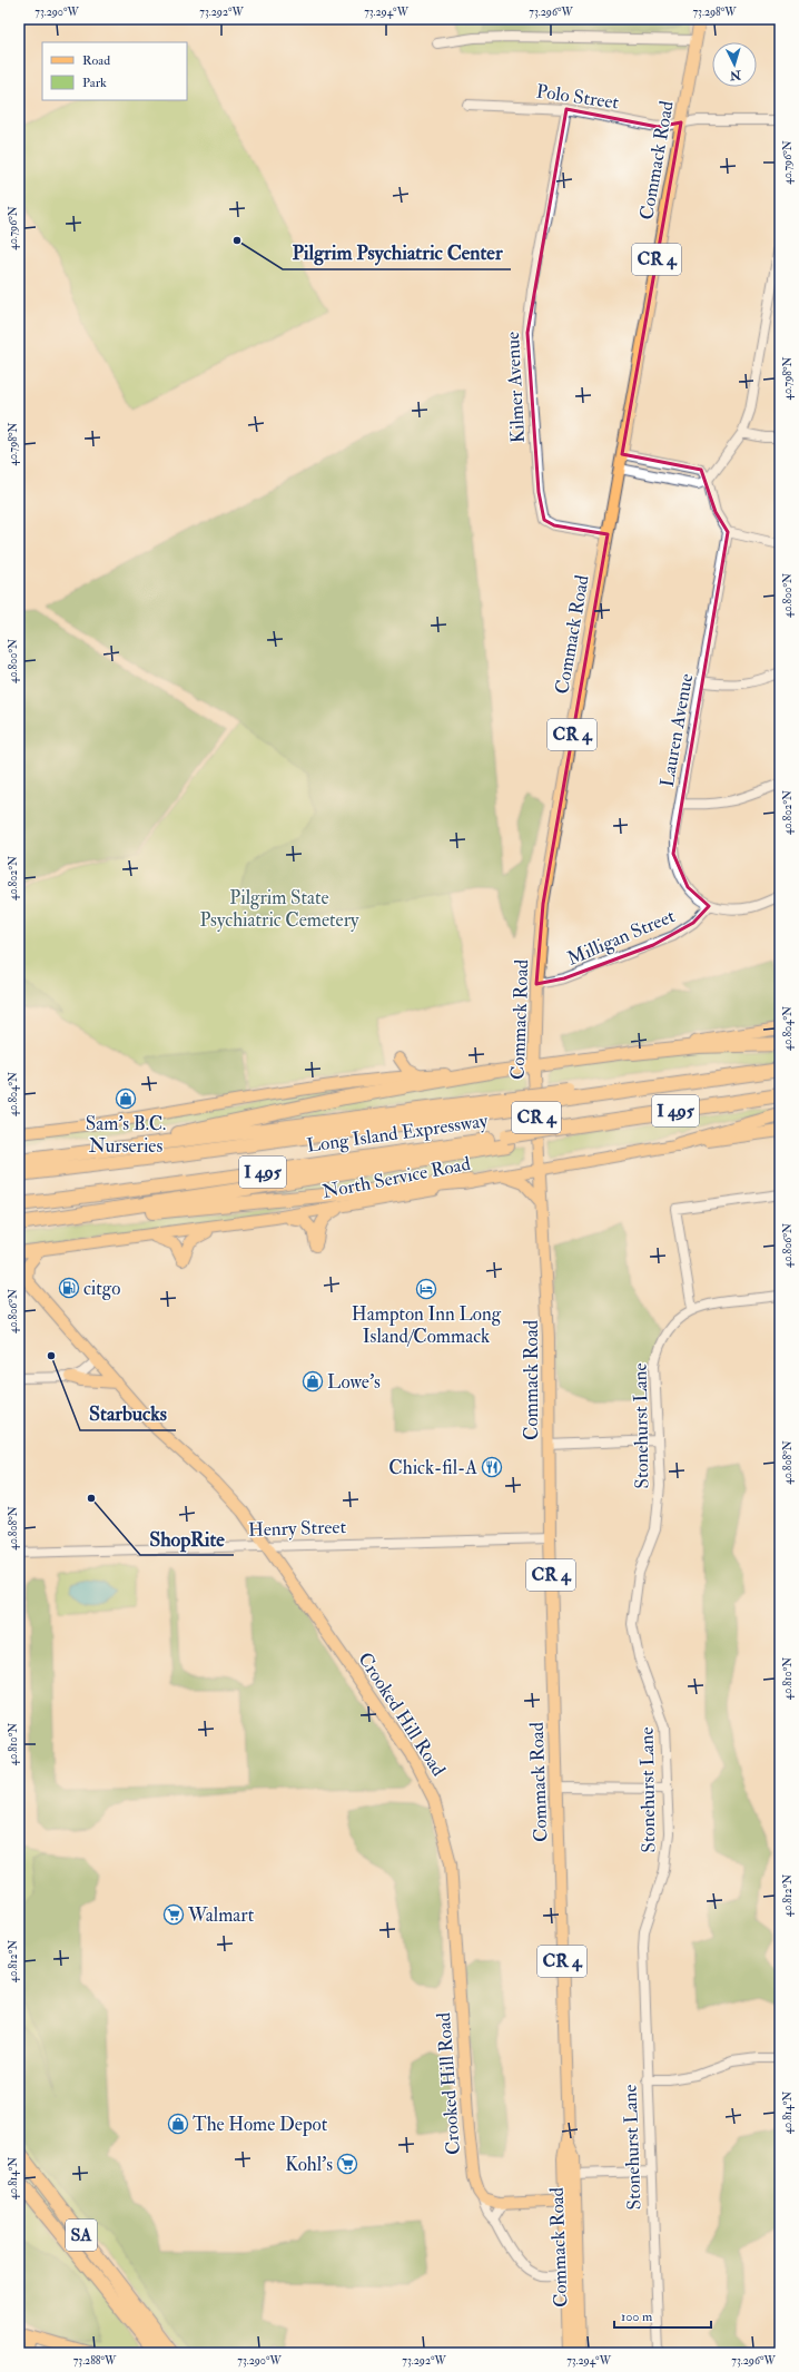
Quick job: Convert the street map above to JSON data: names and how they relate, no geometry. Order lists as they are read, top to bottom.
{
  "streets": {
    "highway": ["I 495", "Long Island Expressway", "SA"],
    "main road": [
      "Commack Road",
      "CR 4",
      "North Service Road",
      "Crooked Hill Road"
    ],
    "street": [
      "Polo Street",
      "Kilmer Avenue",
      "Lauren Avenue",
      "Milligan Street",
      "Stonehurst Lane",
      "Henry Street"
    ]
  },
  "crossings": [
    ["Polo Street", "Commack Road"],
    ["Polo Street", "Kilmer Avenue"],
    ["Commack Road", "Kilmer Avenue"],
    ["Commack Road", "Milligan Street"],
    ["Commack Road", "North Service Road"],
    ["Commack Road", "Henry Street"],
    ["Lauren Avenue", "Milligan Street"],
    ["I 495", "Long Island Expressway"],
    ["Henry Street", "Crooked Hill Road"]
  ],
  "parks": ["Pilgrim State Psychiatric Cemetery"],
  "places": {
    "other": ["Pilgrim Psychiatric Center", "Starbucks", "ShopRite"],
    "shop": ["Sam's B.C. Nurseries", "Lowe's", "The Home Depot"],
    "fuel station": ["citgo"],
    "hotel": ["Hampton Inn Long Island/Commack"],
    "restaurant": ["Chick-fil-A"],
    "supermarket": ["Walmart", "Kohl's"]
  },
  "legend": ["Road", "Park"],
  "scale_bar": "100 m",
  "north": "bottom",
  "coordinates": [
    "73.290°W",
    "73.292°W",
    "73.294°W",
    "73.296°W",
    "73.298°W",
    "40.796°N",
    "40.798°N",
    "40.800°N",
    "40.802°N",
    "40.804°N",
    "40.806°N",
    "40.808°N",
    "40.810°N",
    "40.812°N",
    "40.814°N",
    "73.288°W"
  ]
}
